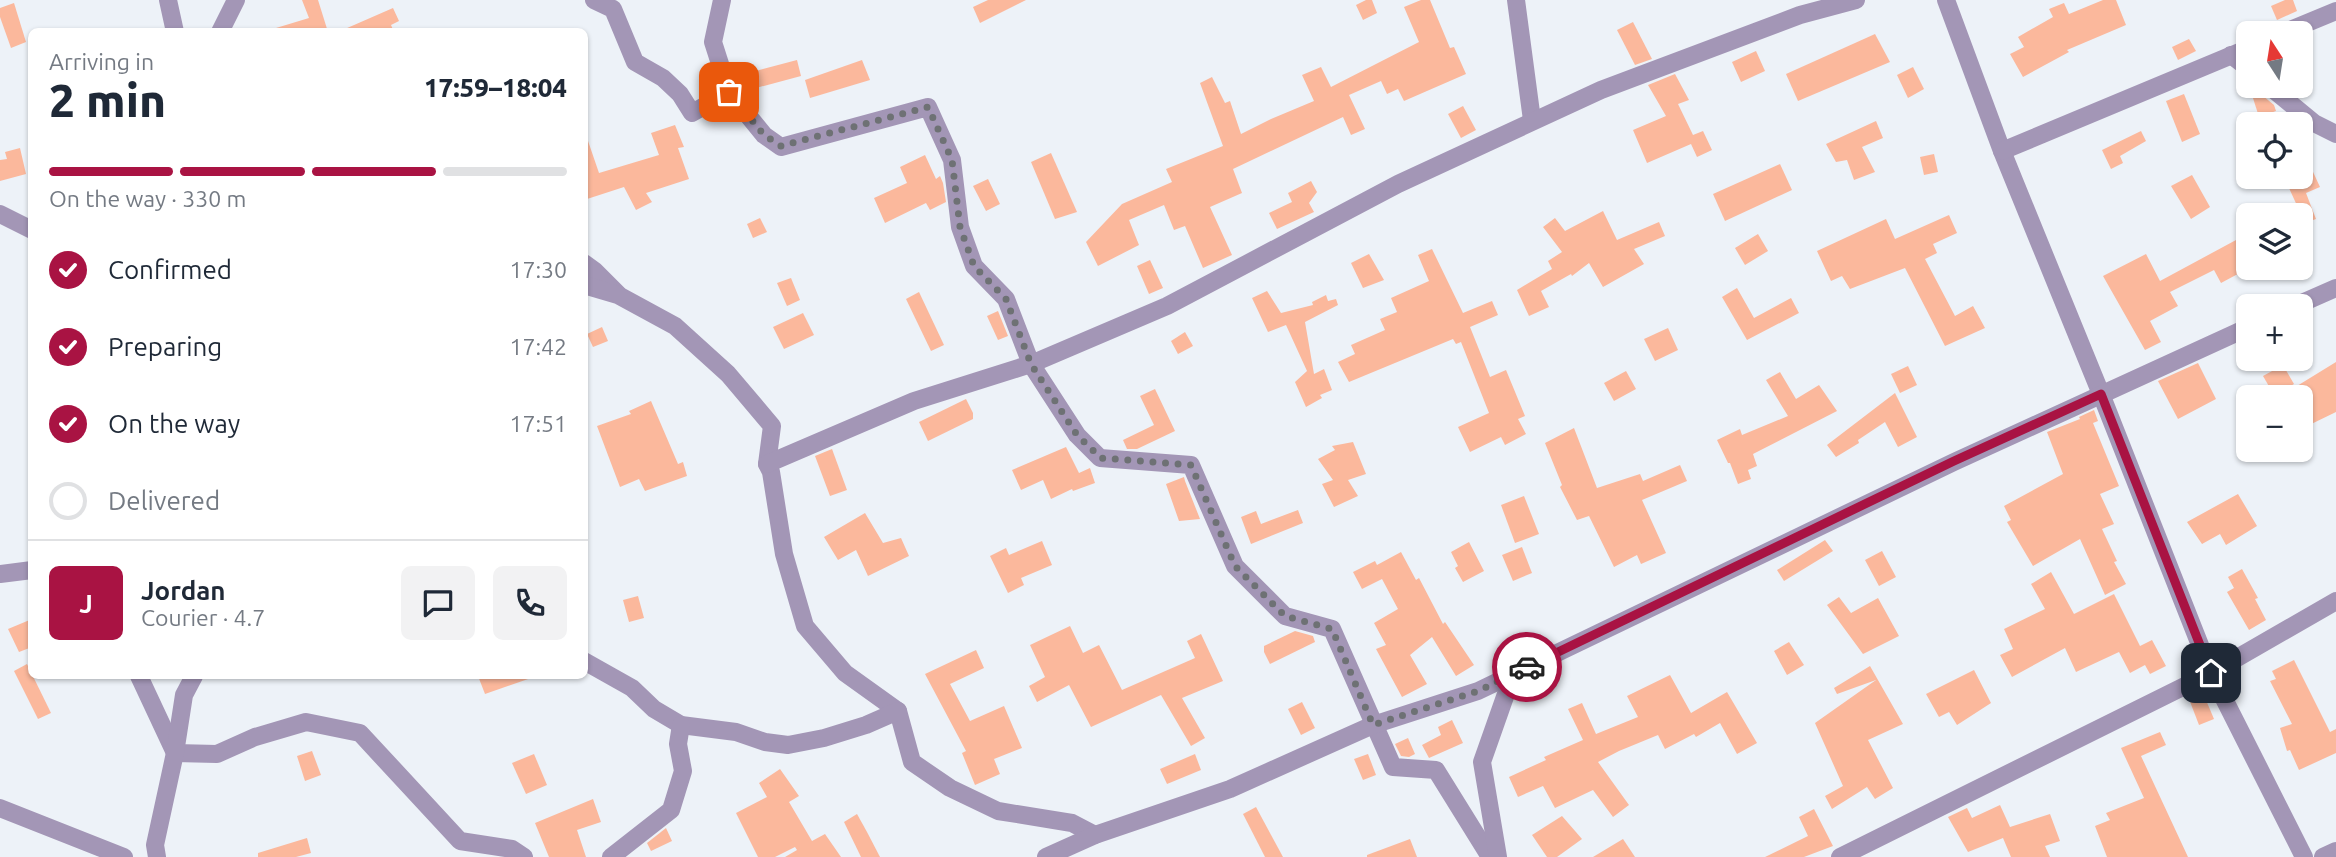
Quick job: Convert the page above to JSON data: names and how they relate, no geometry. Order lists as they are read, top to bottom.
{
  "north": "top",
  "page": {
    "map_buttons": ["+", "−"],
    "heading": ["2 min", "Arriving in", "17:59–18:04"],
    "panel": ["Jordan", "Courier · 4.7"],
    "bar": "On the way · 330 m",
    "list": [
      ["Confirmed", "17:30"],
      ["Preparing", "17:42"],
      ["On the way", "17:51"],
      "Delivered"
    ],
    "round": "J"
  }
}
